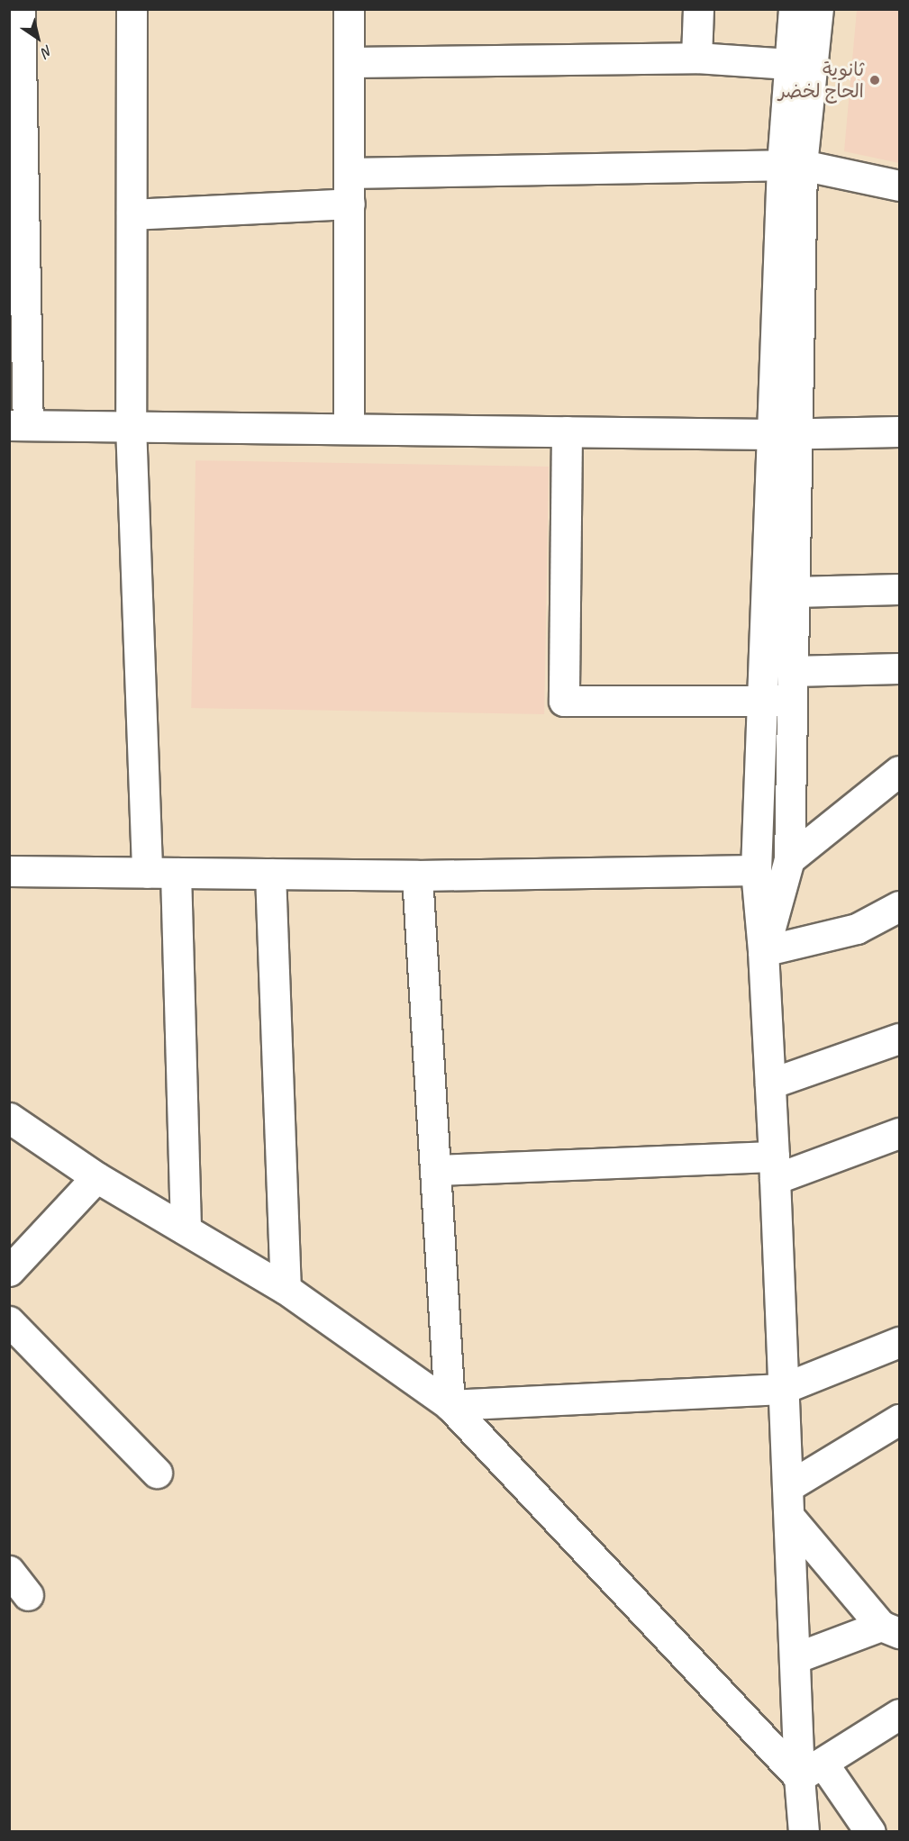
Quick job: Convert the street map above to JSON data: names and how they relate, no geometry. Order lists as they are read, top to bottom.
{
  "places": ["ثانوية الحاج لخضر"],
  "north": "bottom right"
}
